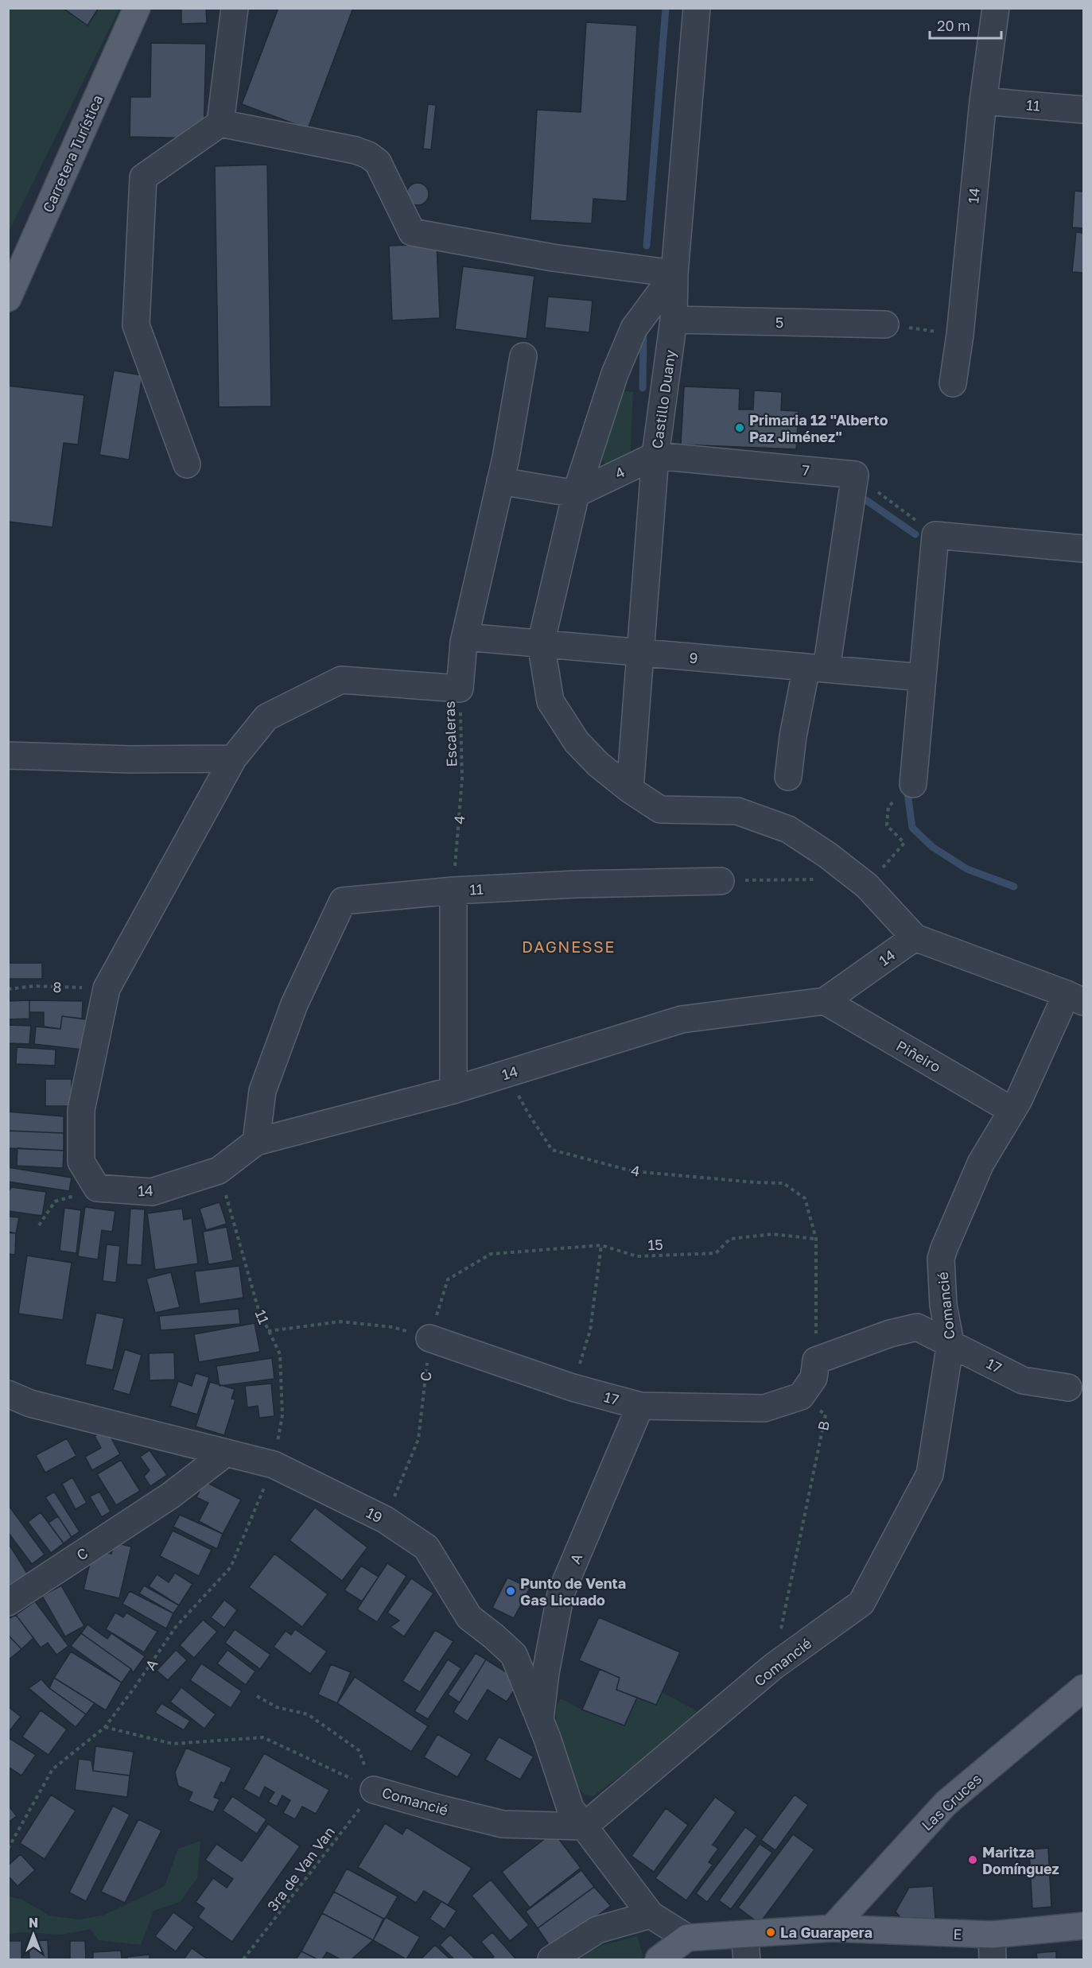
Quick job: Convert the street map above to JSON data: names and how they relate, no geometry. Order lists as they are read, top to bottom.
{
  "streets": {
    "main road": ["Carretera Turística", "Las Cruces", "E"],
    "street": [
      "11",
      "14",
      "5",
      "Castillo Duany",
      "7",
      "4",
      "9",
      "Piñeiro",
      "Comancié",
      "17",
      "C",
      "19",
      "A"
    ],
    "path": [
      "Escaleras",
      "8",
      "15",
      "B",
      "3ra de Van Van"
    ]
  },
  "crossings": [
    ["11", "14"],
    ["11", "4"],
    ["11", "19"],
    ["11", "A"],
    ["14", "4"],
    ["14", "Piñeiro"],
    ["14", "Comancié"],
    ["5", "Castillo Duany"],
    ["Castillo Duany", "7"],
    ["Castillo Duany", "4"],
    ["Castillo Duany", "9"],
    ["7", "4"],
    ["4", "Escaleras"],
    ["4", "15"],
    ["Piñeiro", "Comancié"],
    ["15", "C"],
    ["Comancié", "17"],
    ["Comancié", "B"],
    ["Comancié", "19"],
    ["Comancié", "A"],
    ["Comancié", "3ra de Van Van"],
    ["17", "C"],
    ["17", "B"],
    ["17", "A"],
    ["C", "19"],
    ["19", "A"],
    ["Las Cruces", "E"]
  ],
  "districts": ["DAGNESSE"],
  "places": [
    "Primaria 12 \"Alberto Paz Jiménez\"",
    "Punto de Venta Gas Licuado",
    "Maritza Domínguez",
    "La Guarapera"
  ],
  "scale_bar": "20 m",
  "north": "top"
}
